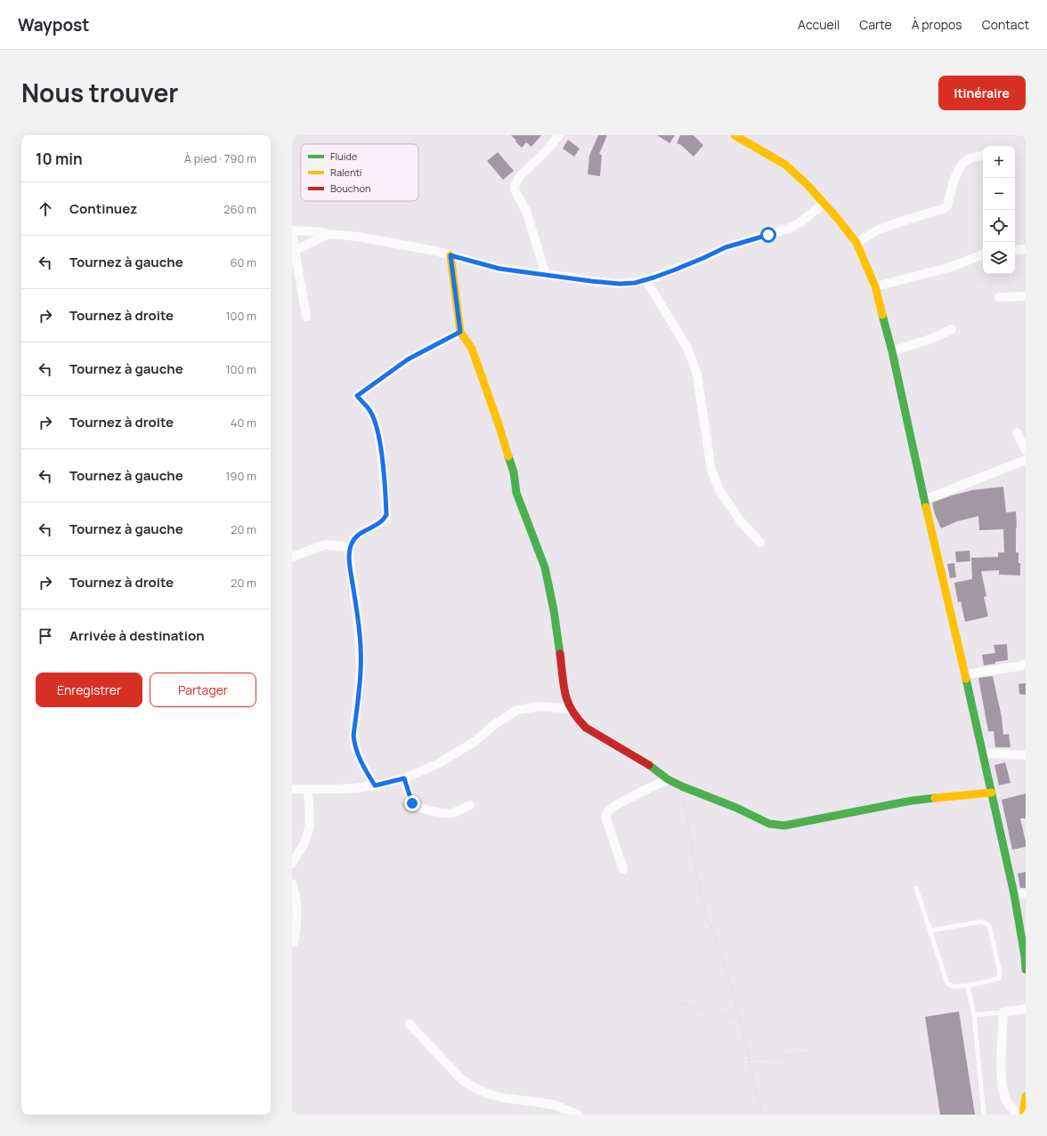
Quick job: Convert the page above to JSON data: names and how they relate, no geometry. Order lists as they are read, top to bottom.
{
  "legend": ["Fluide", "Ralenti", "Bouchon"],
  "page": {
    "header": "Waypost",
    "nav": [
      "Accueil",
      "Carte",
      "À propos",
      "Contact"
    ],
    "title": "Nous trouver",
    "buttons": [
      "Itinéraire",
      ["Enregistrer", "Partager"]
    ],
    "heading": ["10 min", "À pied · 790 m"],
    "map_buttons": ["+", "−"],
    "list": [
      ["Continuez", "260 m"],
      ["Tournez à gauche", "60 m"],
      ["Tournez à droite", "100 m"],
      ["Tournez à gauche", "100 m"],
      ["Tournez à droite", "40 m"],
      ["Tournez à gauche", "190 m"],
      ["Tournez à gauche", "20 m"],
      ["Tournez à droite", "20 m"],
      "Arrivée à destination"
    ]
  }
}
